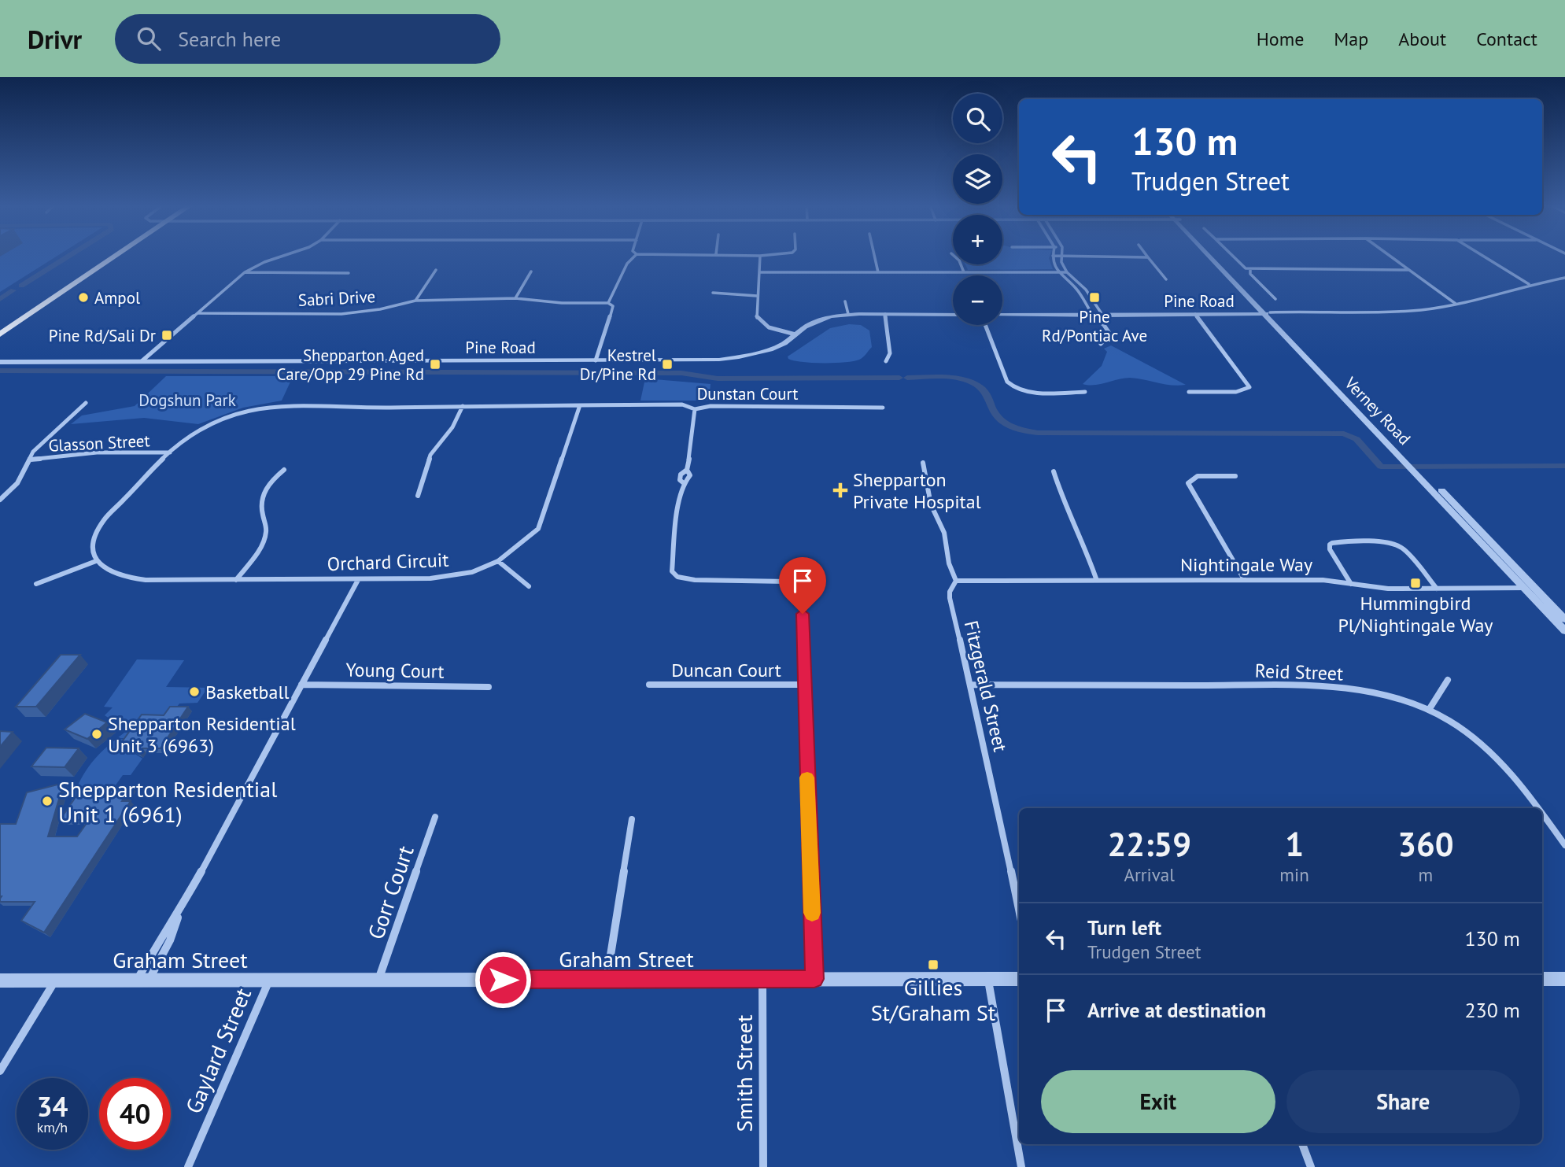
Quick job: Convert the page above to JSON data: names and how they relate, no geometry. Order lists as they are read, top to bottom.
{
  "streets": {
    "street": [
      "Sabri Drive",
      "Pine Road",
      "Dunstan Court",
      "Verney Road",
      "Glasson Street",
      "Orchard Circuit",
      "Nightingale Way",
      "Duncan Court",
      "Young Court",
      "Reid Street",
      "Fitzgerald Street",
      "Gorr Court",
      "Graham Street",
      "Gaylard Street",
      "Smith Street"
    ]
  },
  "crossings": [
    ["Pine Road", "Verney Road"],
    ["Dunstan Court", "Orchard Circuit"],
    ["Verney Road", "Nightingale Way"],
    ["Nightingale Way", "Fitzgerald Street"],
    ["Reid Street", "Fitzgerald Street"],
    ["Gorr Court", "Graham Street"],
    ["Graham Street", "Gaylard Street"],
    ["Graham Street", "Smith Street"]
  ],
  "parks": ["Dogshun Park"],
  "places": {
    "other": [
      "Ampol",
      "Basketball",
      "Shepparton Residential Unit 3 (6963)",
      "Shepparton Residential Unit 1 (6961)"
    ],
    "transit": [
      "Pine Rd/Pontiac Ave",
      "Pine Rd/Sali Dr",
      "Shepparton Aged Care/Opp 29 Pine Rd",
      "Kestrel Dr/Pine Rd",
      "Hummingbird Pl/Nightingale Way",
      "Gillies St/Graham St"
    ],
    "health": ["Shepparton Private Hospital"]
  },
  "page": {
    "header": "Drivr",
    "search": "Search here",
    "nav": [
      "Home",
      "Map",
      "About",
      "Contact"
    ],
    "map_buttons": ["+", "−"],
    "turn": ["130 m", "Trudgen Street"],
    "eta": [
      "22:59",
      "Arrival",
      "1",
      "min",
      "360",
      "m"
    ],
    "list": [
      {
        "name": "Turn left",
        "note": "Trudgen Street",
        "value": "130 m"
      },
      {
        "name": "Arrive at destination",
        "value": "230 m"
      }
    ],
    "buttons": ["Exit", "Share"],
    "speed": "34 km/h",
    "limit": "40"
  }
}
